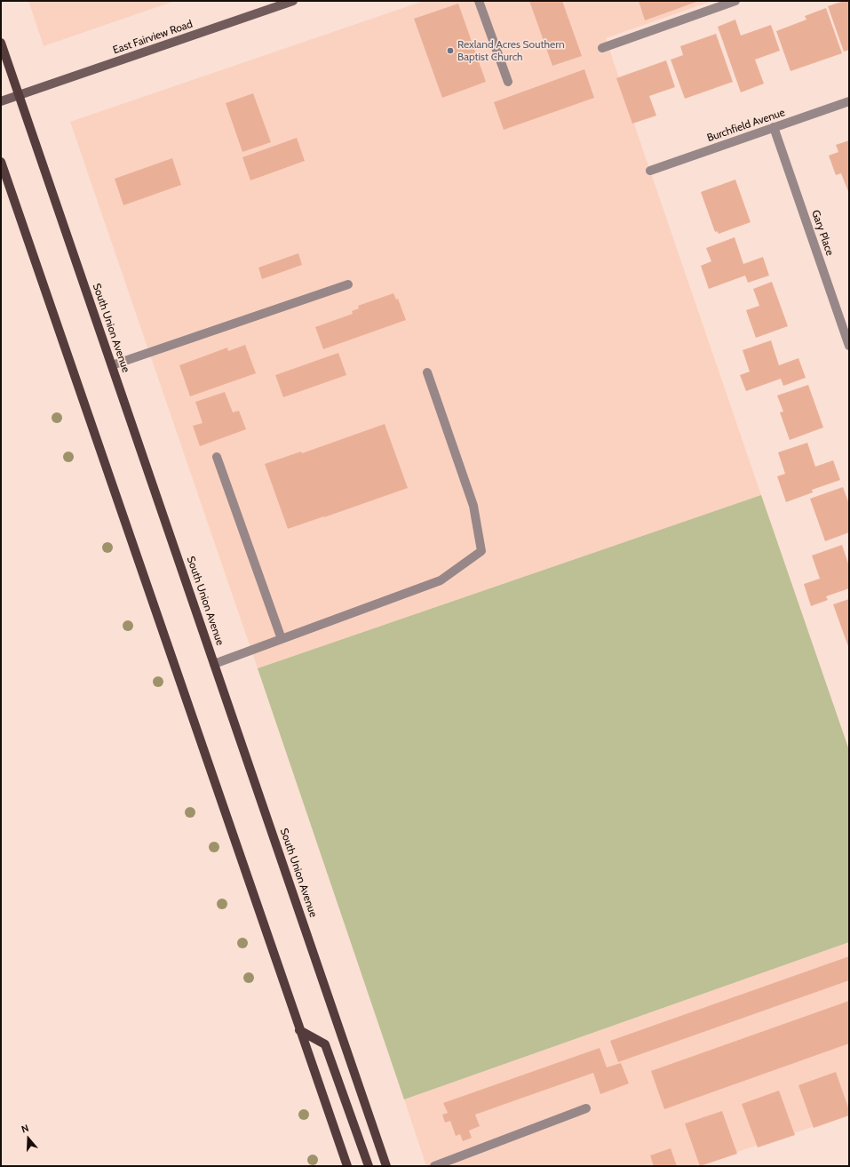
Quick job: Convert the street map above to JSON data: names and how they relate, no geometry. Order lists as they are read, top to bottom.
{
  "streets": {
    "main road": ["South Union Avenue"],
    "street": ["East Fairview Road", "Burchfield Avenue", "Gary Place"]
  },
  "crossings": [
    ["East Fairview Road", "South Union Avenue"],
    ["Burchfield Avenue", "Gary Place"]
  ],
  "places": ["Rexland Acres Southern Baptist Church"],
  "north": "top"
}
